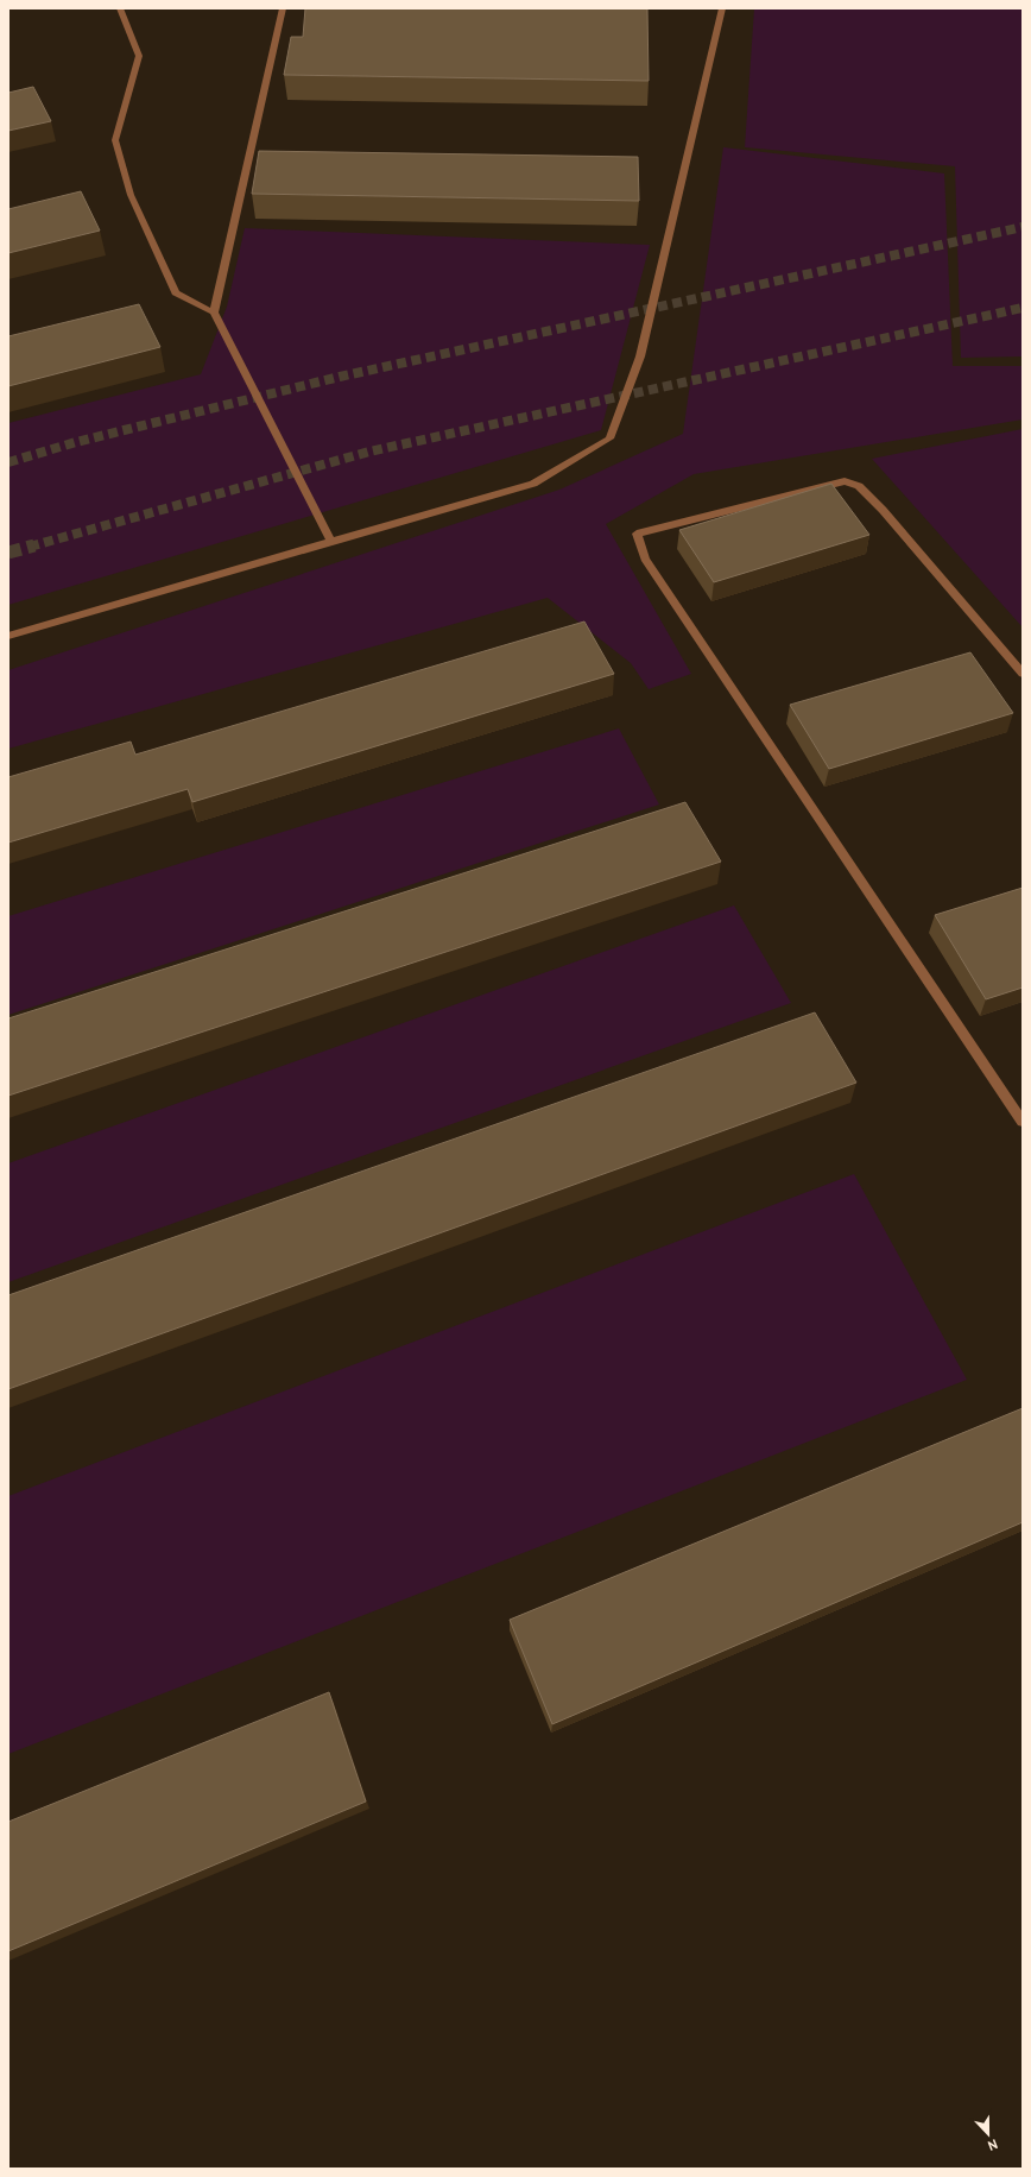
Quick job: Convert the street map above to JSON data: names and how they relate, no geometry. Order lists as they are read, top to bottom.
{
  "north": "bottom"
}
